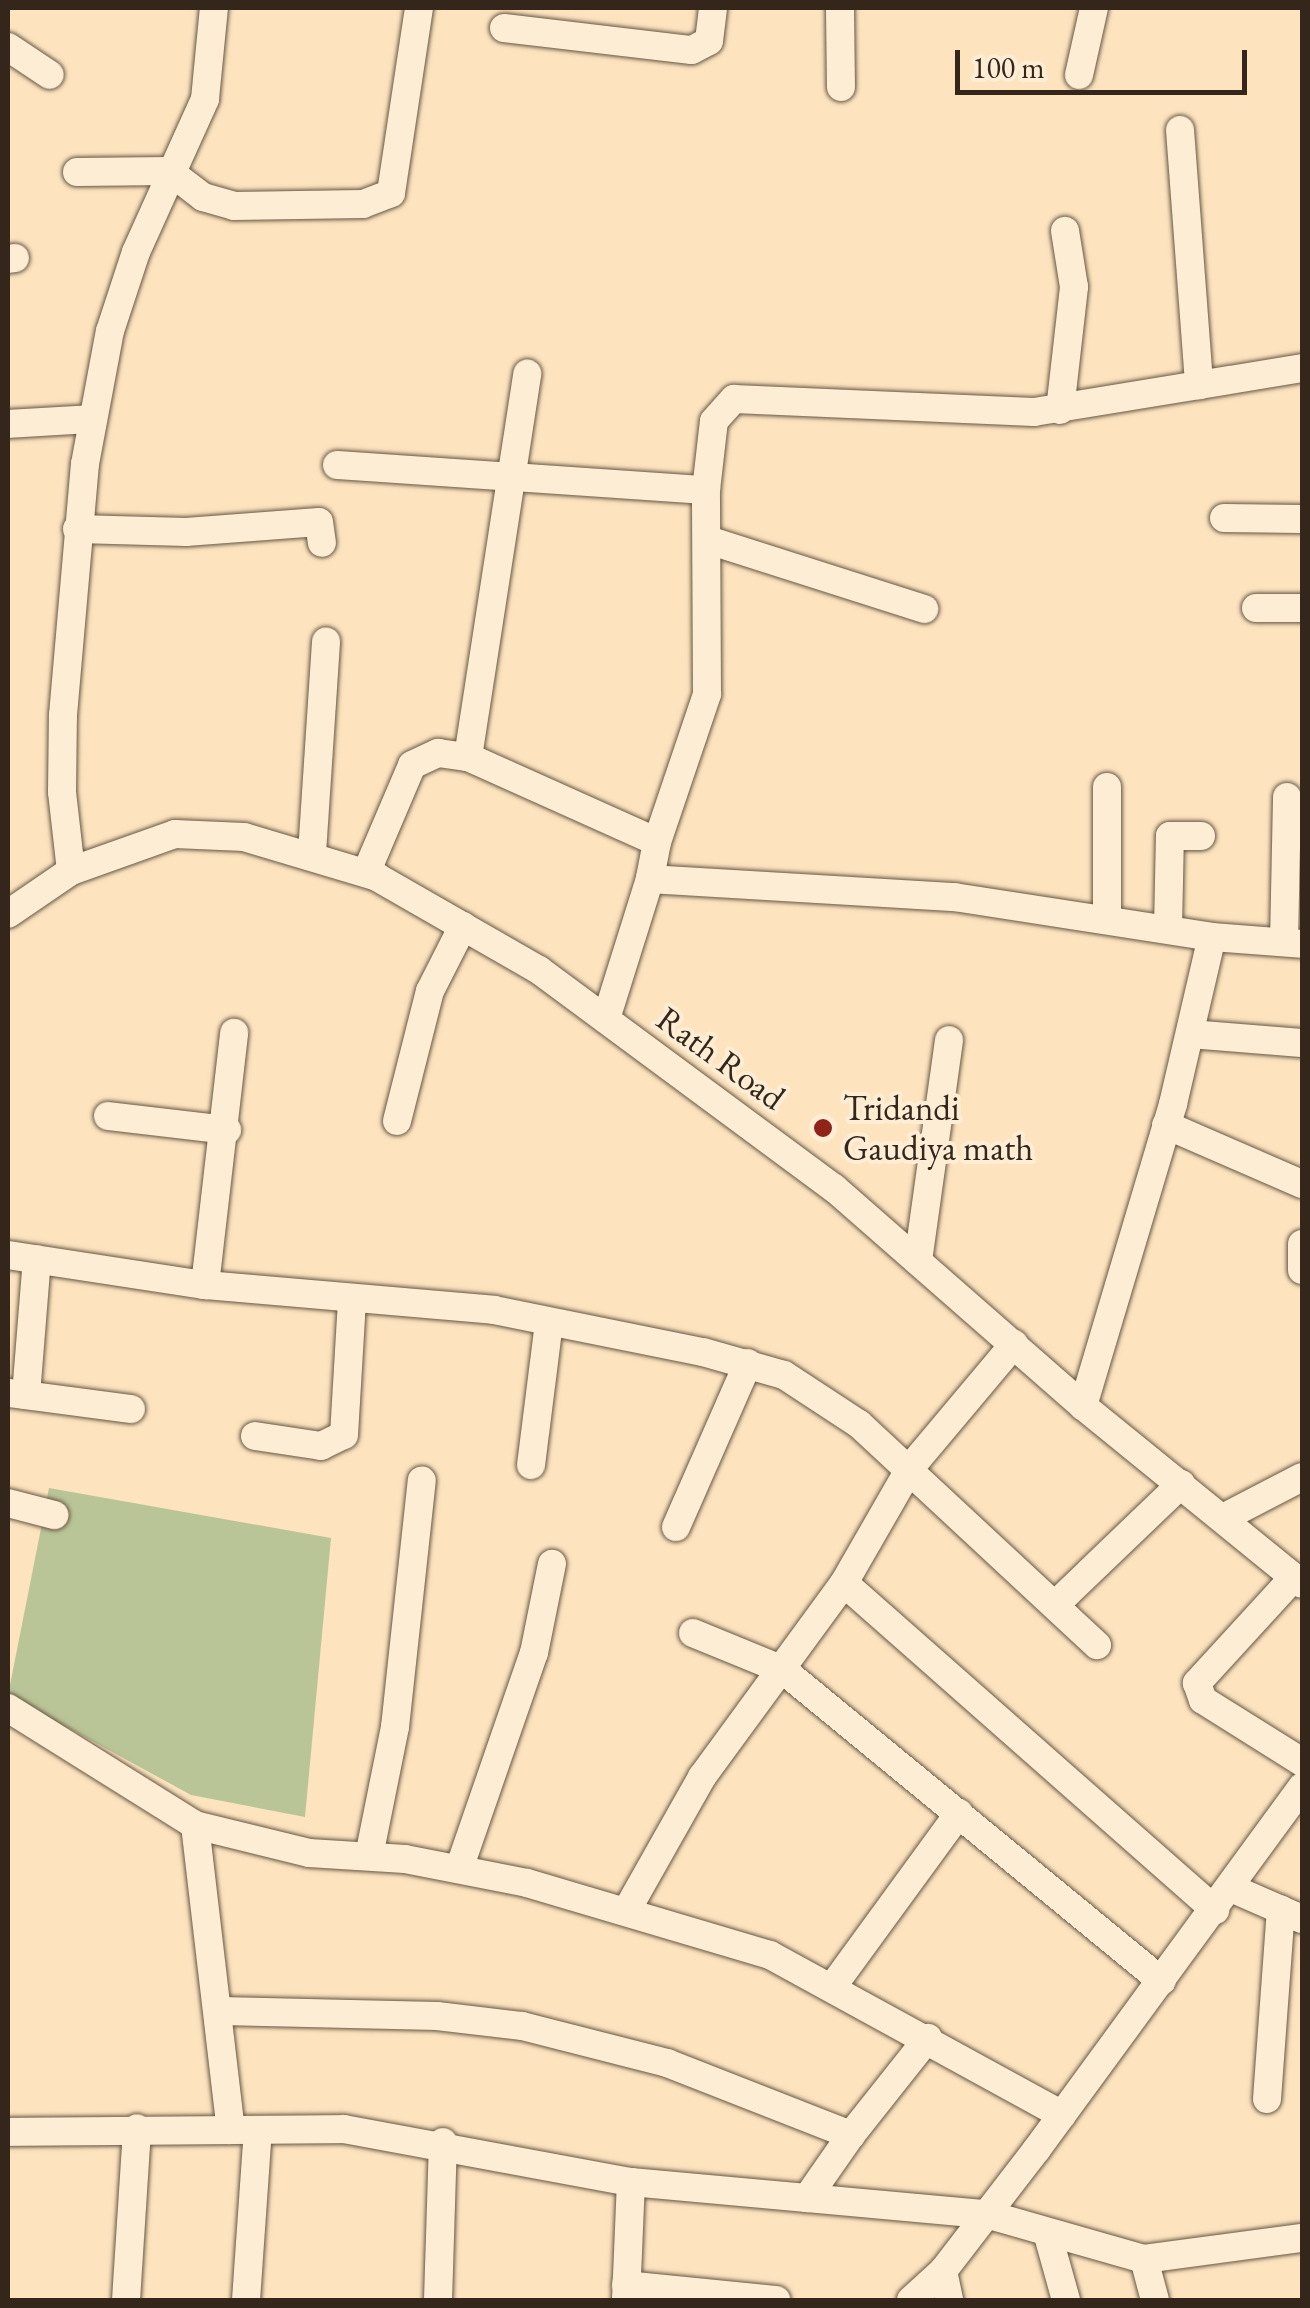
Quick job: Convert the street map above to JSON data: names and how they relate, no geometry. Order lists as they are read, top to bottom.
{
  "streets": {
    "street": ["Rath Road"]
  },
  "places": ["Tridandi Gaudiya math"],
  "scale_bar": "100 m"
}
